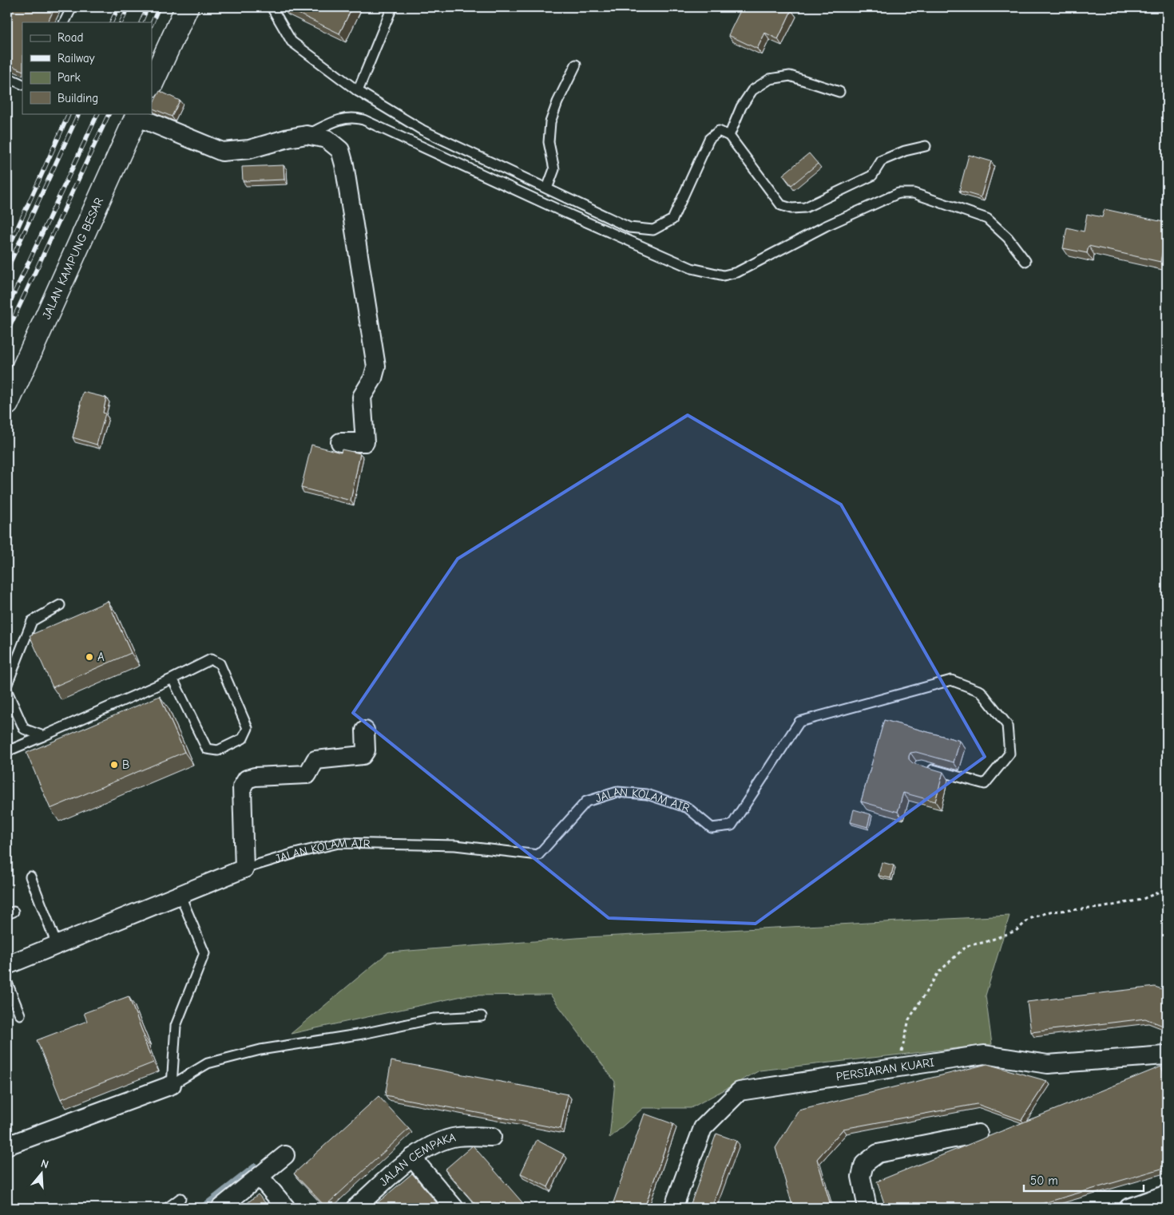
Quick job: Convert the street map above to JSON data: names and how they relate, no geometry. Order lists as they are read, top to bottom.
{
  "streets": {
    "street": [
      "JALAN KAMPUNG BESAR",
      "JALAN KOLAM AIR",
      "PERSIARAN KUARI",
      "JALAN CEMPAKA"
    ]
  },
  "places": ["A", "B"],
  "legend": [
    "Road",
    "Railway",
    "Park",
    "Building"
  ],
  "scale_bar": "50 m",
  "north": "top"
}
